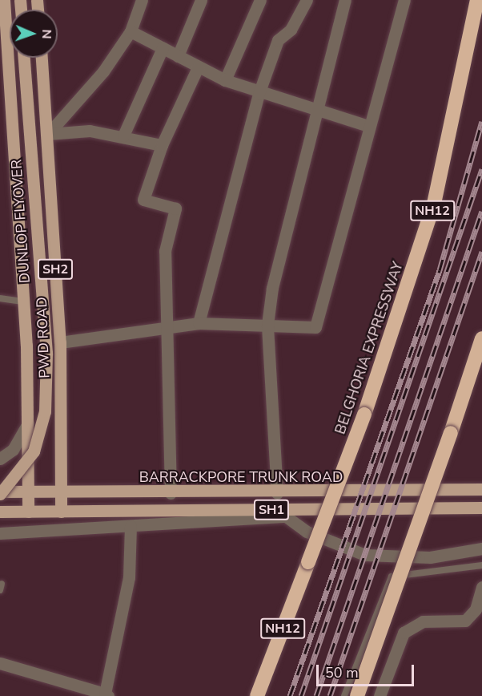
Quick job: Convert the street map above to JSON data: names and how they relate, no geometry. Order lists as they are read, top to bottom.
{
  "streets": {
    "highway": ["NH12", "BELGHORIA EXPRESSWAY"],
    "main road": [
      "DUNLOP FLYOVER",
      "SH2",
      "PWD ROAD",
      "BARRACKPORE TRUNK ROAD",
      "SH1"
    ]
  },
  "crossings": [
    ["DUNLOP FLYOVER", "BARRACKPORE TRUNK ROAD"],
    ["PWD ROAD", "BARRACKPORE TRUNK ROAD"],
    ["PWD ROAD", "SH1"]
  ],
  "scale_bar": "50 m",
  "north": "right"
}
